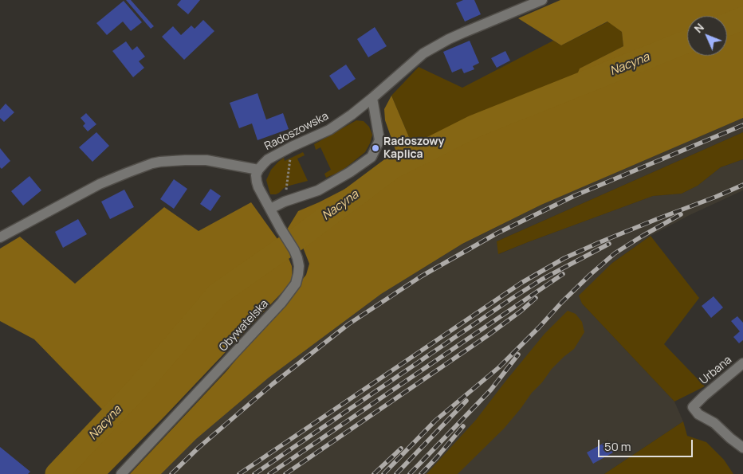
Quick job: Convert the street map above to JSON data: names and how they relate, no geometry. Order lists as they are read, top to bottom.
{
  "streets": {
    "street": ["Radoszowska", "Obywatelska", "Urbana"]
  },
  "crossings": [
    ["Radoszowska", "Obywatelska"]
  ],
  "water": ["Nacyna"],
  "places": ["Radoszowy Kaplica"],
  "scale_bar": "50 m",
  "north": "top left"
}
